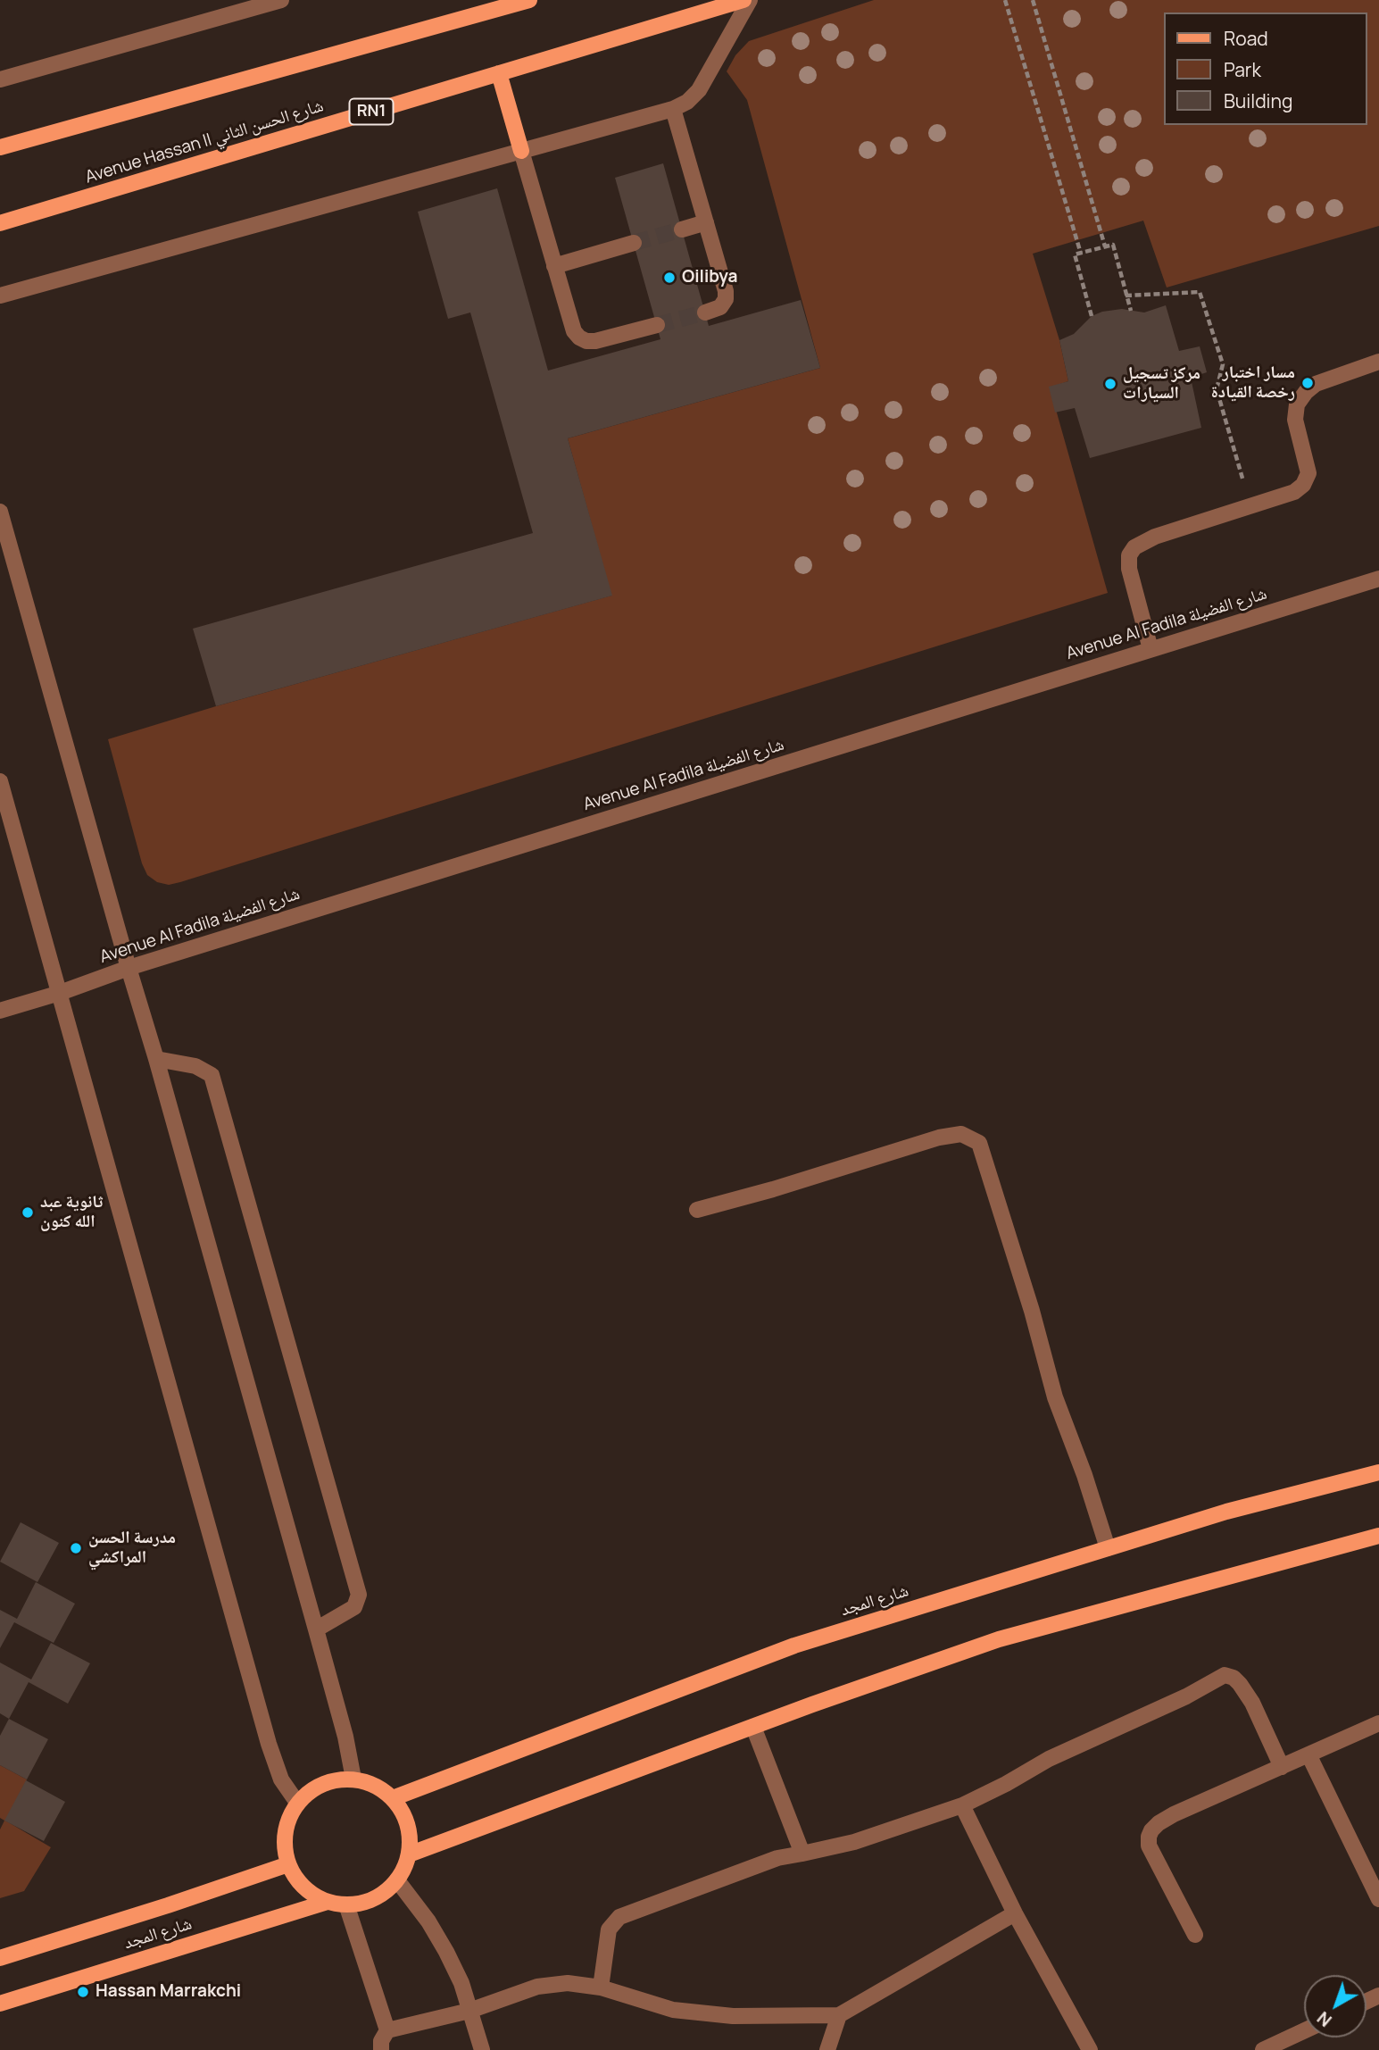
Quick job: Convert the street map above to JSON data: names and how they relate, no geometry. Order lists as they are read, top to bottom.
{
  "streets": {
    "main road": ["RN1", "Avenue Hassan II شارع الحسن الثاني", "شارع المجد"],
    "street": ["Avenue Al Fadila شارع الفضيلة"]
  },
  "places": [
    "Oilibya",
    "مسار اختبار رخصة القيادة",
    "مركز تسجيل السيارات",
    "ثانوية عبد الله كنون",
    "مدرسة الحسن المراكشي",
    "Hassan Marrakchi"
  ],
  "legend": ["Road", "Park", "Building"],
  "north": "bottom left"
}
